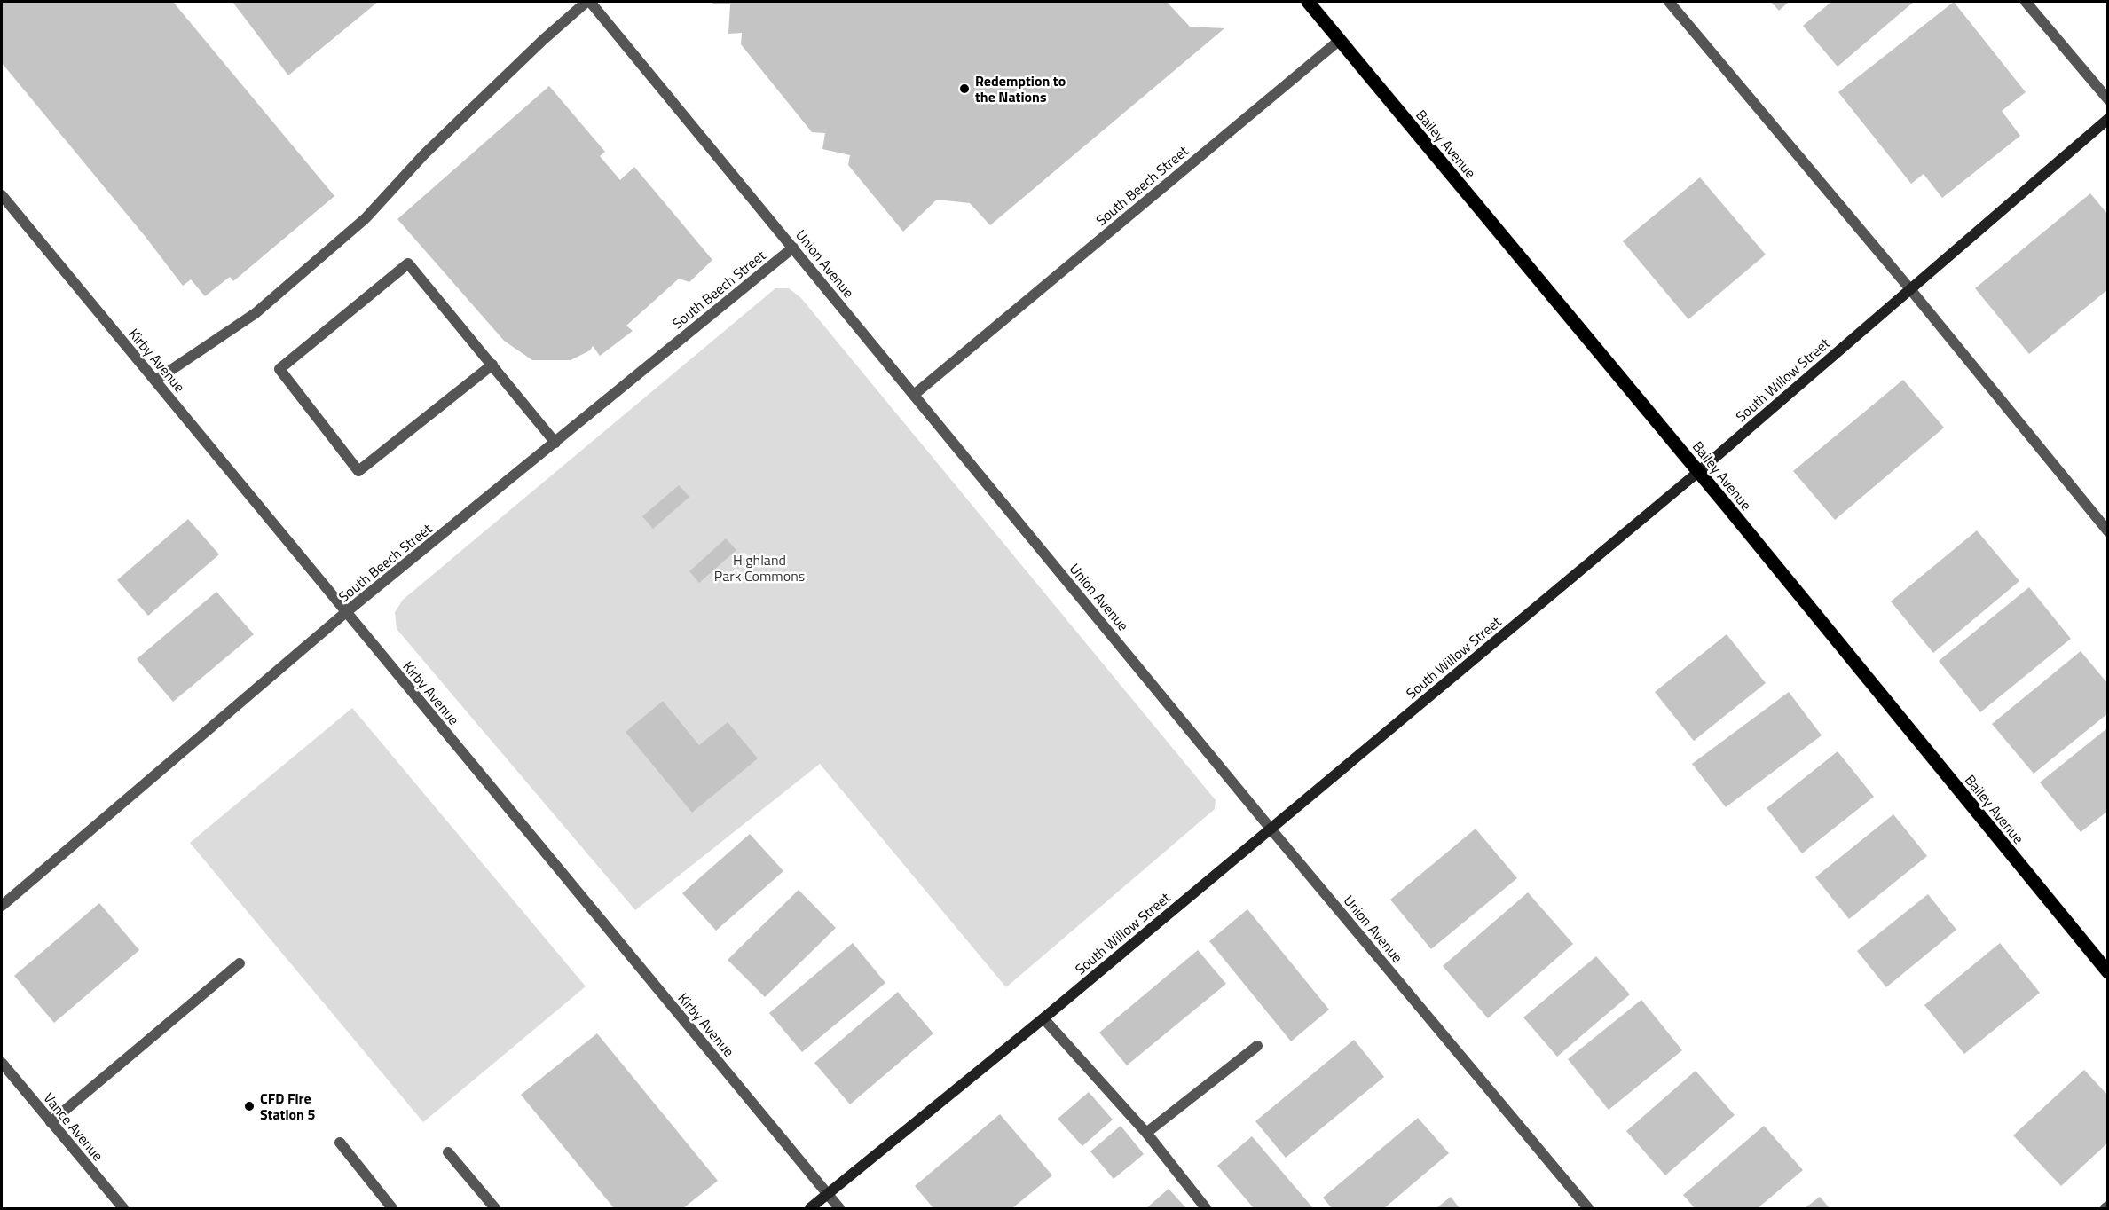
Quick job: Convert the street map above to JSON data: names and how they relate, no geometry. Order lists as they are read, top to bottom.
{
  "streets": {
    "main road": ["Bailey Avenue", "South Willow Street"],
    "street": [
      "South Beech Street",
      "Union Avenue",
      "Kirby Avenue",
      "Vance Avenue"
    ]
  },
  "crossings": [
    ["Bailey Avenue", "South Beech Street"],
    ["Bailey Avenue", "South Willow Street"],
    ["South Beech Street", "Union Avenue"],
    ["South Beech Street", "Kirby Avenue"],
    ["Union Avenue", "South Willow Street"],
    ["Kirby Avenue", "South Willow Street"]
  ],
  "parks": ["Highland Park Commons"],
  "places": ["Redemption to the Nations", "CFD Fire Station 5"]
}
